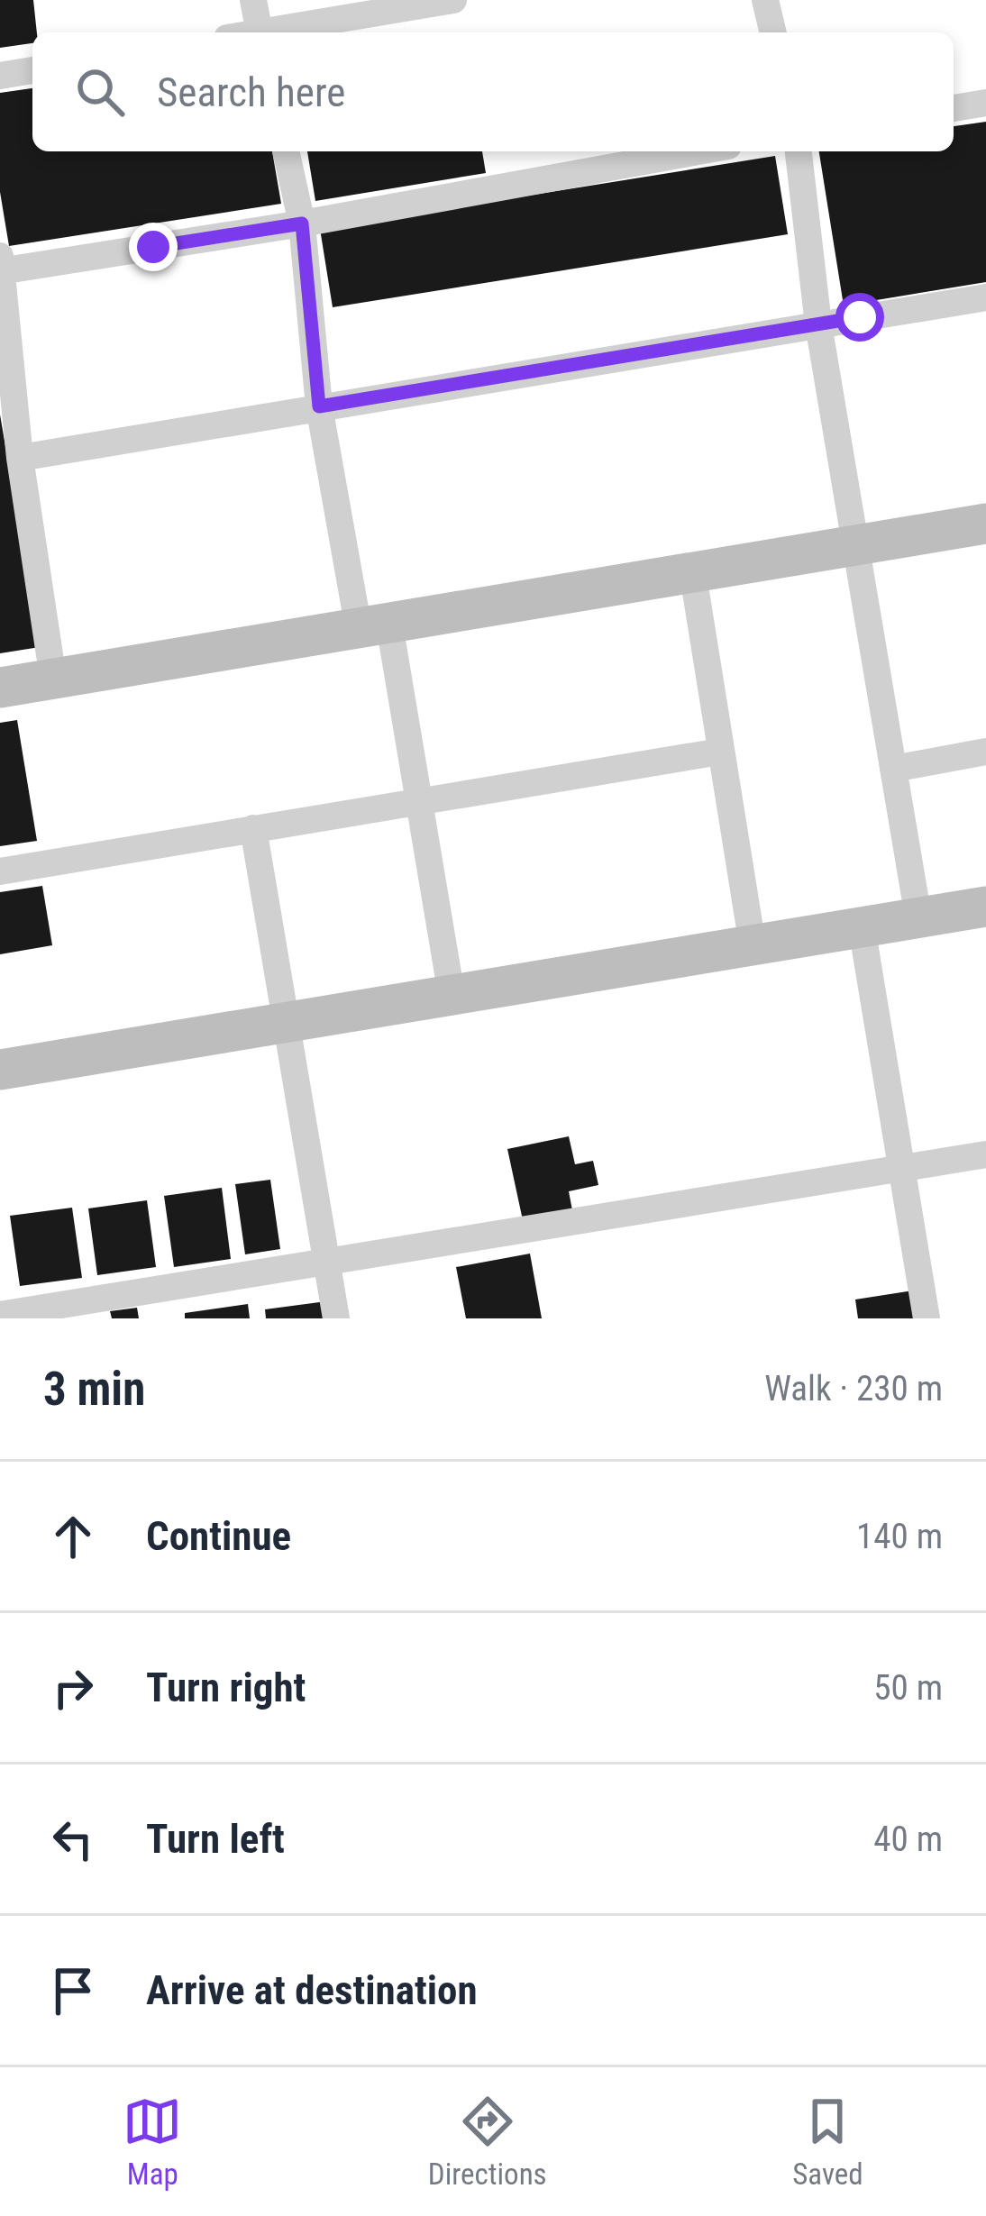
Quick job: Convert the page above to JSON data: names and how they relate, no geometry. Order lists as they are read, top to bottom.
{
  "page": {
    "search": "Search here",
    "heading": ["3 min", "Walk · 230 m"],
    "list": [
      ["Continue", "140 m"],
      ["Turn right", "50 m"],
      ["Turn left", "40 m"],
      "Arrive at destination"
    ],
    "nav": ["Map", "Directions", "Saved"]
  }
}
